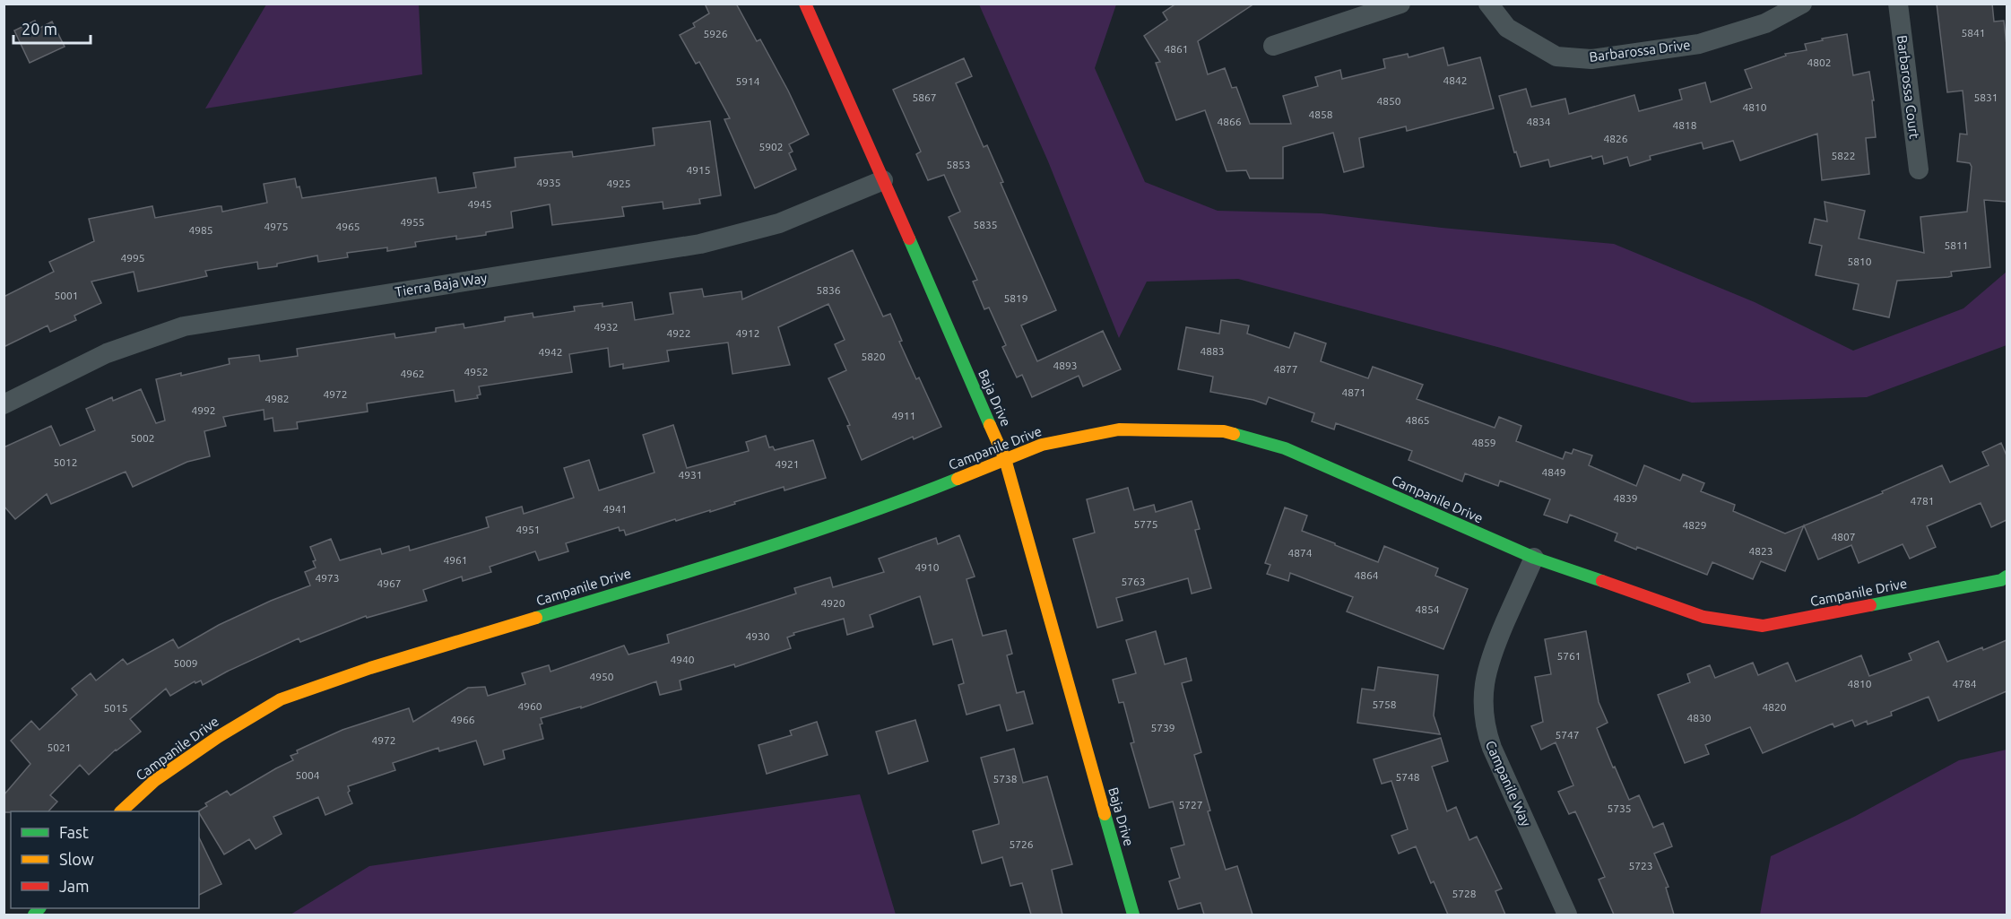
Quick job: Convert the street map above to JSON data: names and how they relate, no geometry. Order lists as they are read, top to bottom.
{
  "streets": {
    "street": [
      "Barbarossa Drive",
      "Barbarossa Court",
      "Tierra Baja Way",
      "Baja Drive",
      "Campanile Drive",
      "Campanile Way"
    ]
  },
  "crossings": [
    ["Tierra Baja Way", "Baja Drive"],
    ["Baja Drive", "Campanile Drive"],
    ["Campanile Drive", "Campanile Way"]
  ],
  "house_numbers": [
    "5841",
    "5926",
    "4861",
    "4802",
    "4842",
    "5914",
    "5867",
    "5831",
    "4850",
    "4810",
    "4858",
    "4866",
    "4834",
    "4818",
    "4826",
    "5902",
    "5822",
    "5853",
    "4915",
    "4935",
    "4925",
    "4945",
    "4955",
    "5835",
    "4975",
    "4965",
    "4985",
    "5811",
    "4995",
    "5810",
    "5836",
    "5001",
    "5819",
    "4932",
    "4922",
    "4912",
    "4883",
    "4942",
    "5820",
    "4893",
    "4877",
    "4952",
    "4962",
    "4871",
    "4972",
    "4982",
    "4992",
    "4911",
    "4865",
    "5002",
    "4859",
    "5012",
    "4921",
    "4849",
    "4931",
    "4839",
    "4781",
    "4941",
    "5775",
    "4829",
    "4951",
    "4807",
    "4823",
    "4874",
    "4961",
    "4910",
    "4864",
    "4973",
    "5763",
    "4967",
    "4920",
    "4854",
    "4930",
    "5761",
    "4940",
    "5009",
    "4950",
    "4810",
    "4784",
    "5758",
    "4960",
    "4820",
    "5015",
    "4830",
    "4966",
    "5739",
    "5747",
    "4972",
    "5021",
    "5004",
    "5748",
    "5738",
    "5727",
    "5735",
    "5726",
    "5723",
    "5728"
  ],
  "legend": ["Fast", "Slow", "Jam"],
  "scale_bar": "20 m"
}
